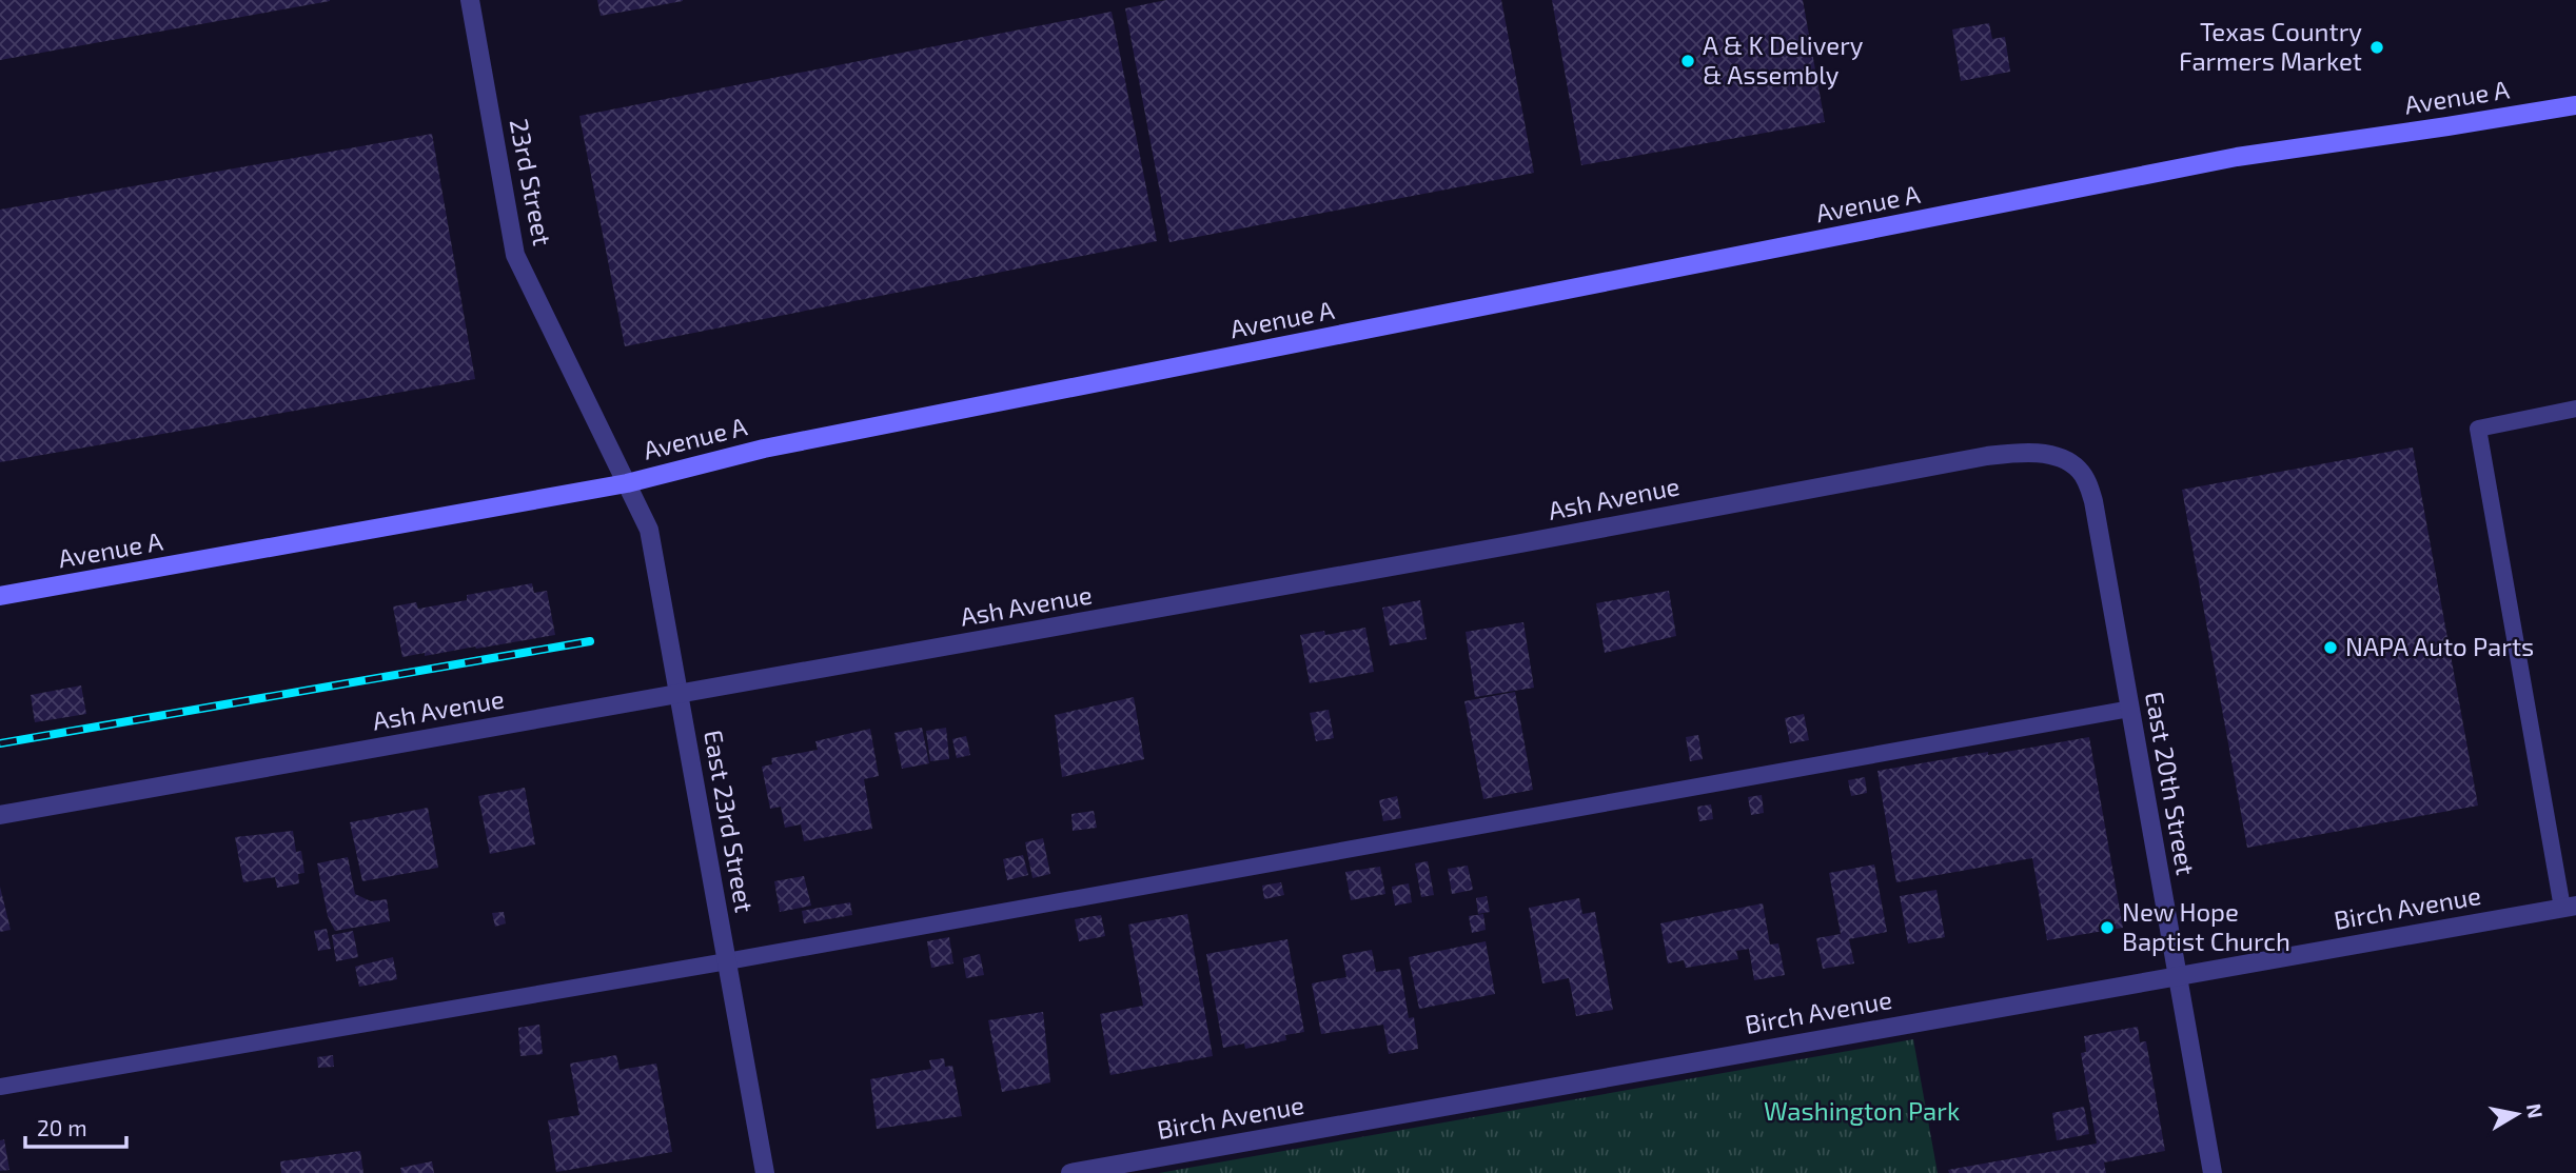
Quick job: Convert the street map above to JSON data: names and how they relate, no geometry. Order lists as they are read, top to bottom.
{
  "streets": {
    "main road": ["Avenue A"],
    "street": [
      "23rd Street",
      "Ash Avenue",
      "East 20th Street",
      "East 23rd Street",
      "Birch Avenue"
    ]
  },
  "crossings": [
    ["Avenue A", "23rd Street"],
    ["Avenue A", "East 23rd Street"],
    ["23rd Street", "East 23rd Street"],
    ["Ash Avenue", "East 20th Street"],
    ["Ash Avenue", "East 23rd Street"],
    ["East 20th Street", "Birch Avenue"]
  ],
  "parks": ["Washington Park"],
  "places": [
    "Texas Country Farmers Market",
    "A & K Delivery & Assembly",
    "NAPA Auto Parts",
    "New Hope Baptist Church"
  ],
  "scale_bar": "20 m",
  "north": "right"
}
